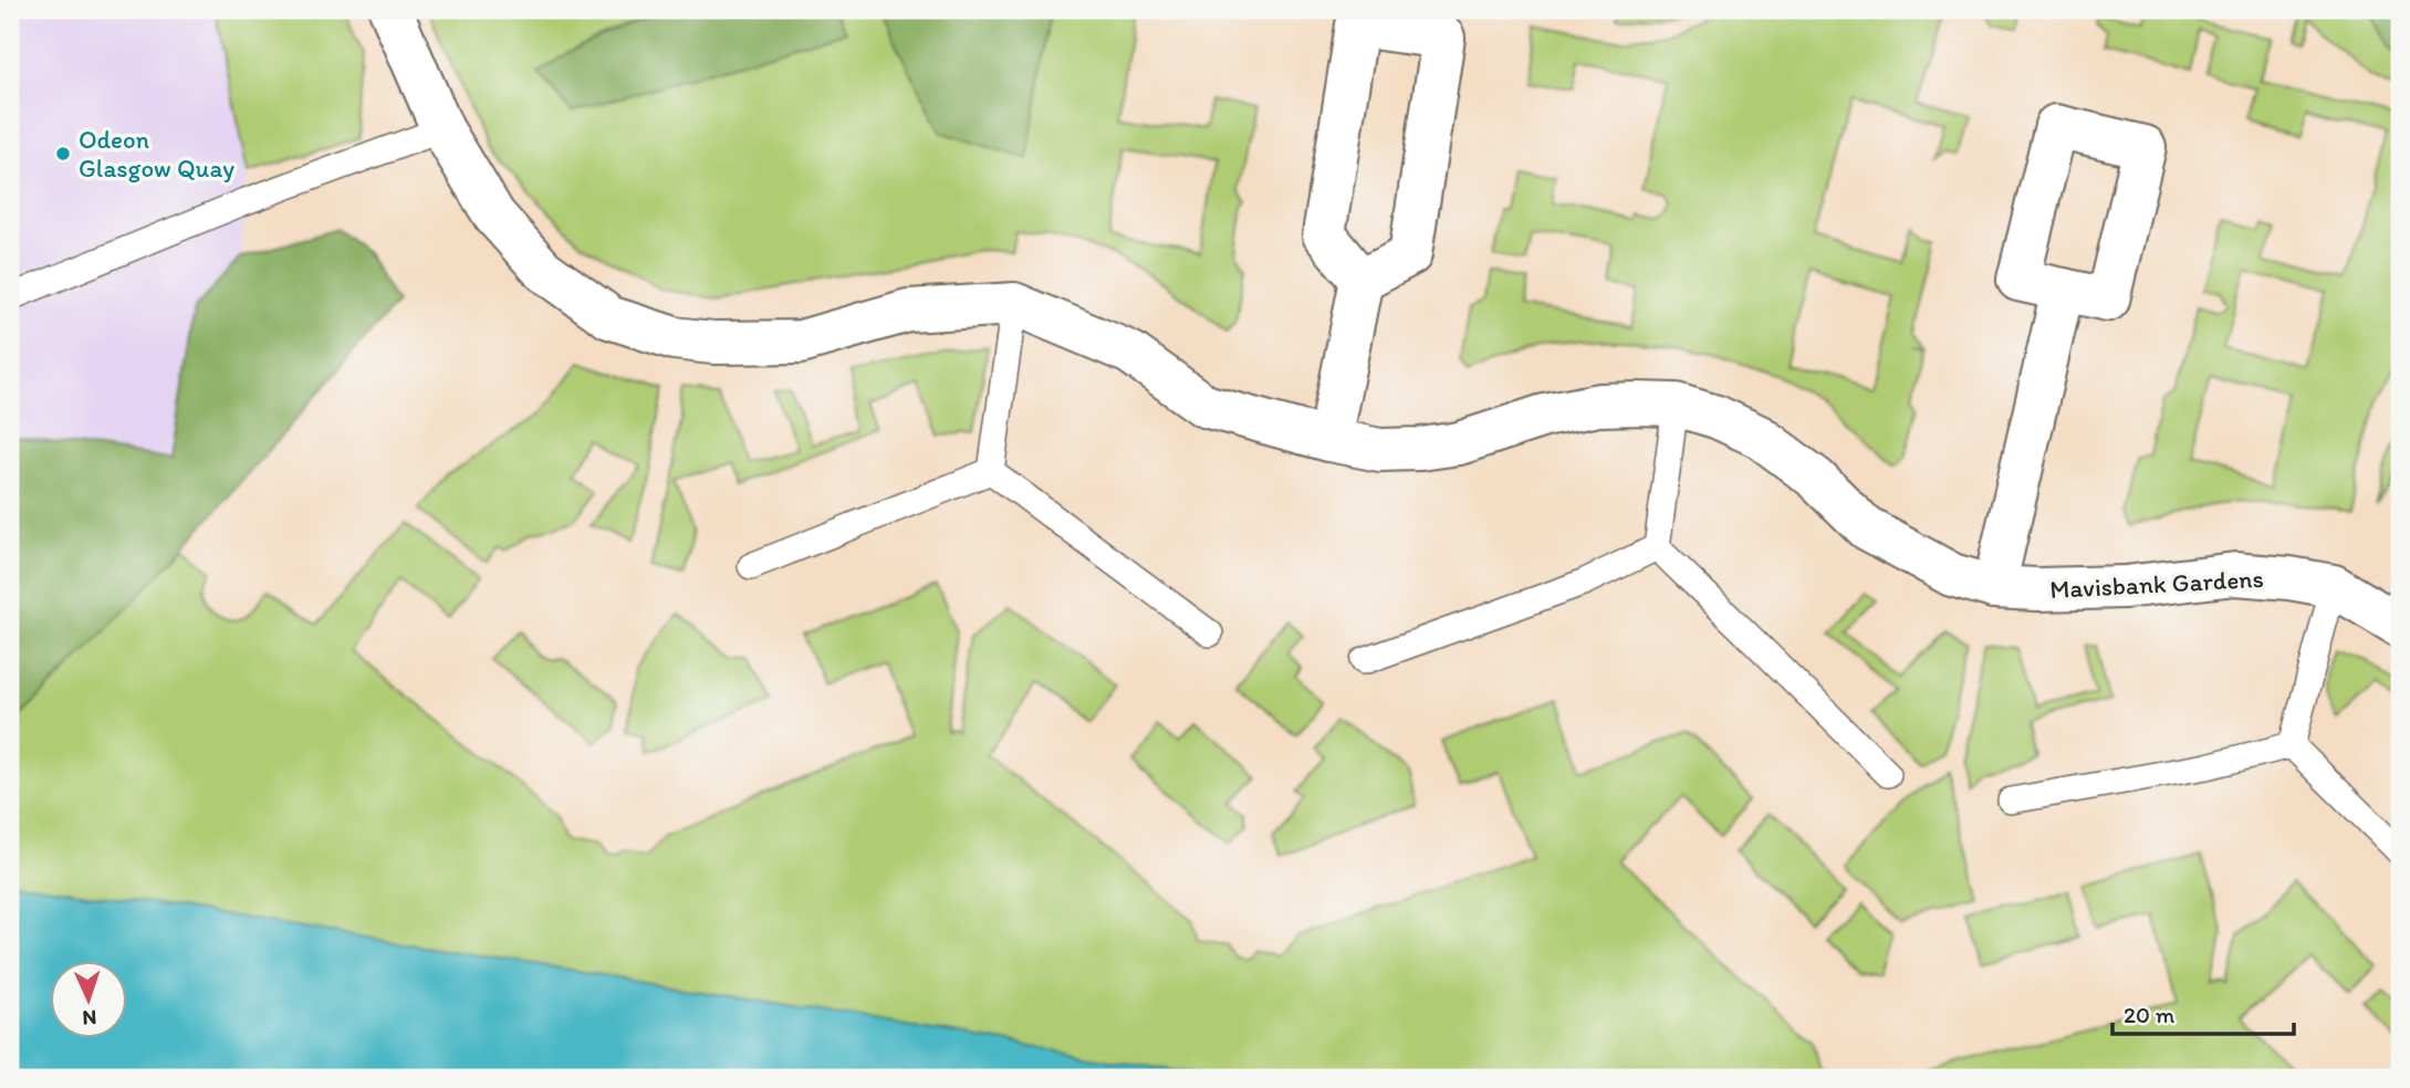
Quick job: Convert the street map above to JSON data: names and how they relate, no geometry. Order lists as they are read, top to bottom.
{
  "streets": {
    "street": ["Mavisbank Gardens"]
  },
  "places": ["Odeon Glasgow Quay"],
  "scale_bar": "20 m",
  "north": "bottom"
}
